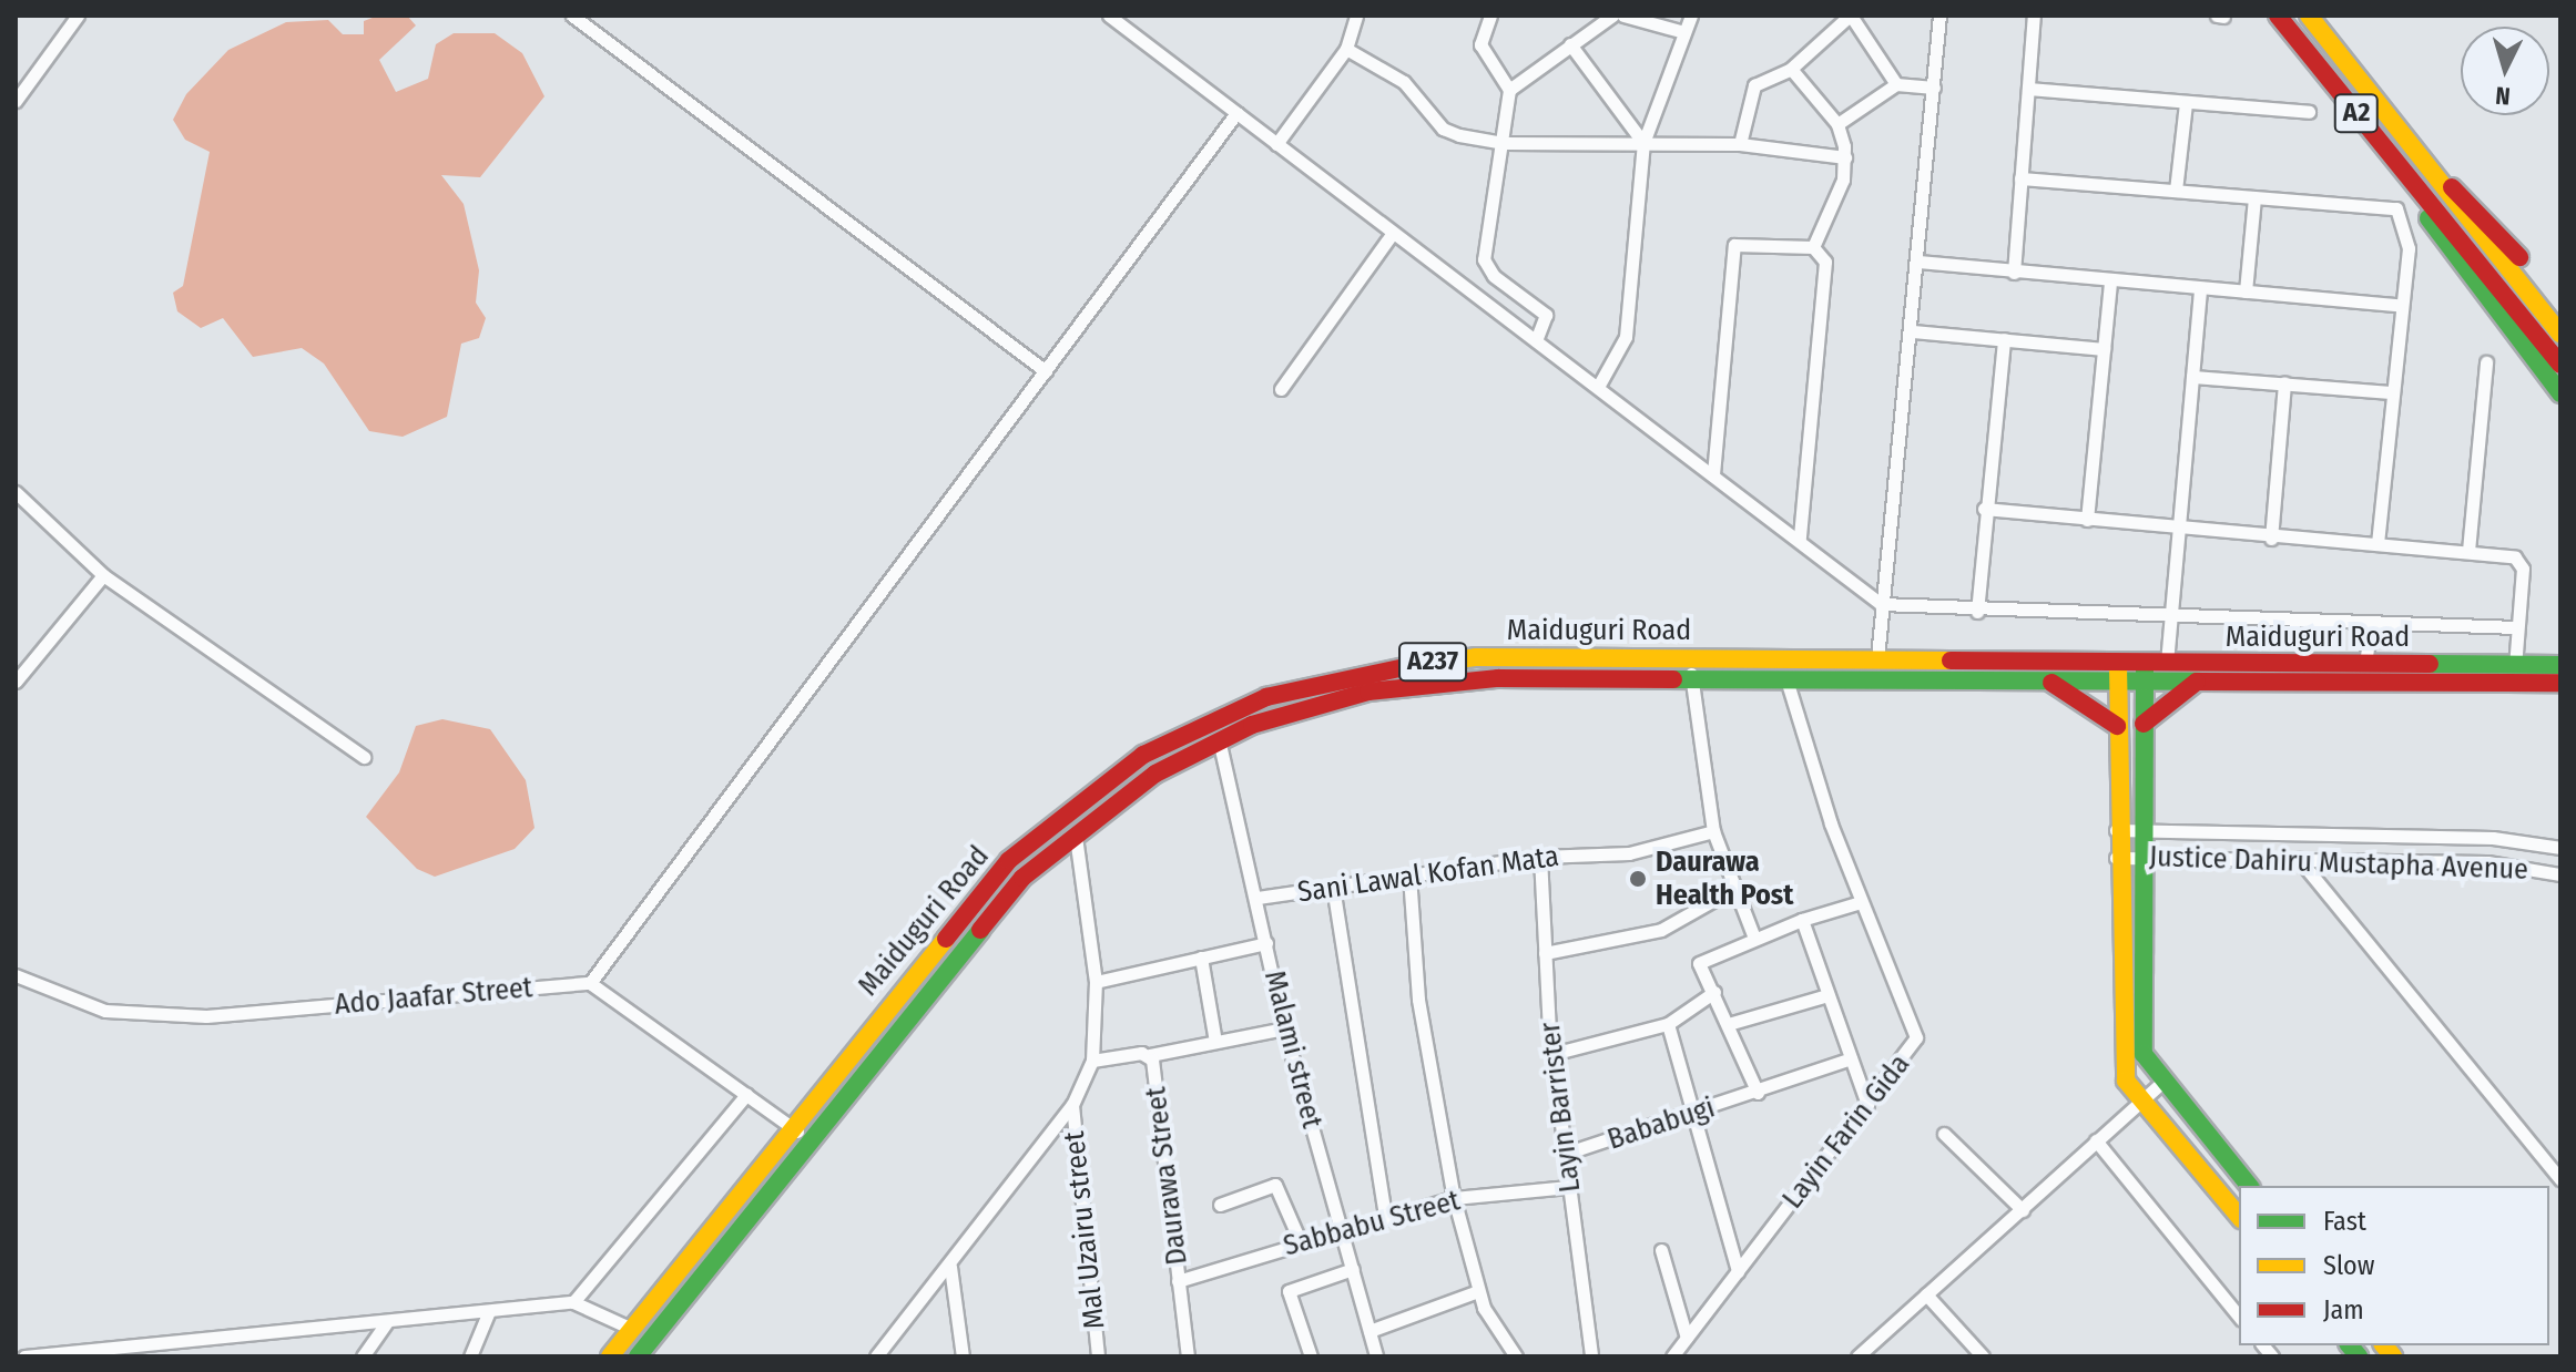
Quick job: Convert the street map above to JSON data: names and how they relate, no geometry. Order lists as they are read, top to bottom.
{
  "streets": {
    "main road": ["A2", "Maiduguri Road", "A237"],
    "street": [
      "Justice Dahiru Mustapha Avenue",
      "Sani Lawal Kofan Mata",
      "Ado Jaafar Street",
      "Malami street",
      "Layin Barrister",
      "Bababugi",
      "Layin Farin Gida",
      "Daurawa Street",
      "Sabbabu Street",
      "Mal Uzairu street"
    ]
  },
  "crossings": [
    ["Maiduguri Road", "Malami street"],
    ["Maiduguri Road", "Layin Farin Gida"],
    ["Sani Lawal Kofan Mata", "Malami street"],
    ["Sani Lawal Kofan Mata", "Layin Barrister"],
    ["Malami street", "Sabbabu Street"],
    ["Layin Barrister", "Bababugi"],
    ["Layin Barrister", "Sabbabu Street"],
    ["Daurawa Street", "Sabbabu Street"]
  ],
  "places": ["Daurawa Health Post"],
  "legend": ["Fast", "Slow", "Jam"],
  "north": "bottom"
}
